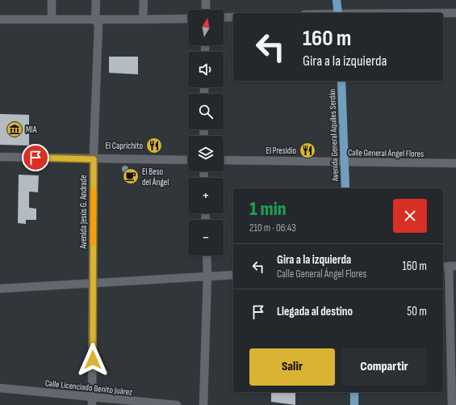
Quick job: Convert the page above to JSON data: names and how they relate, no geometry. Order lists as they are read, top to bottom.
{
  "streets": {
    "main road": ["Avenida General Aquiles Serdán"],
    "street": ["Calle General Ángel Flores", "Avenida Jesús G. Andrade", "Calle Licenciado Benito Juárez"]
  },
  "crossings": [
    ["Avenida General Aquiles Serdán", "Calle General Ángel Flores"],
    ["Avenida Jesús G. Andrade", "Calle Licenciado Benito Juárez"]
  ],
  "places": {
    "museum": ["MIA"],
    "restaurant": ["El Caprichito", "El Presidio"],
    "cafe": ["El Beso del Ángel"]
  },
  "north": "top",
  "page": {
    "map_buttons": ["+", "−"],
    "turn": ["160 m", "Gira a la izquierda"],
    "heading": ["1 min", "210 m · 06:43"],
    "list": [
      {
        "name": "Gira a la izquierda",
        "note": "Calle General Ángel Flores",
        "value": "160 m"
      },
      {
        "name": "Llegada al destino",
        "value": "50 m"
      }
    ],
    "buttons": ["Salir", "Compartir"]
  }
}
